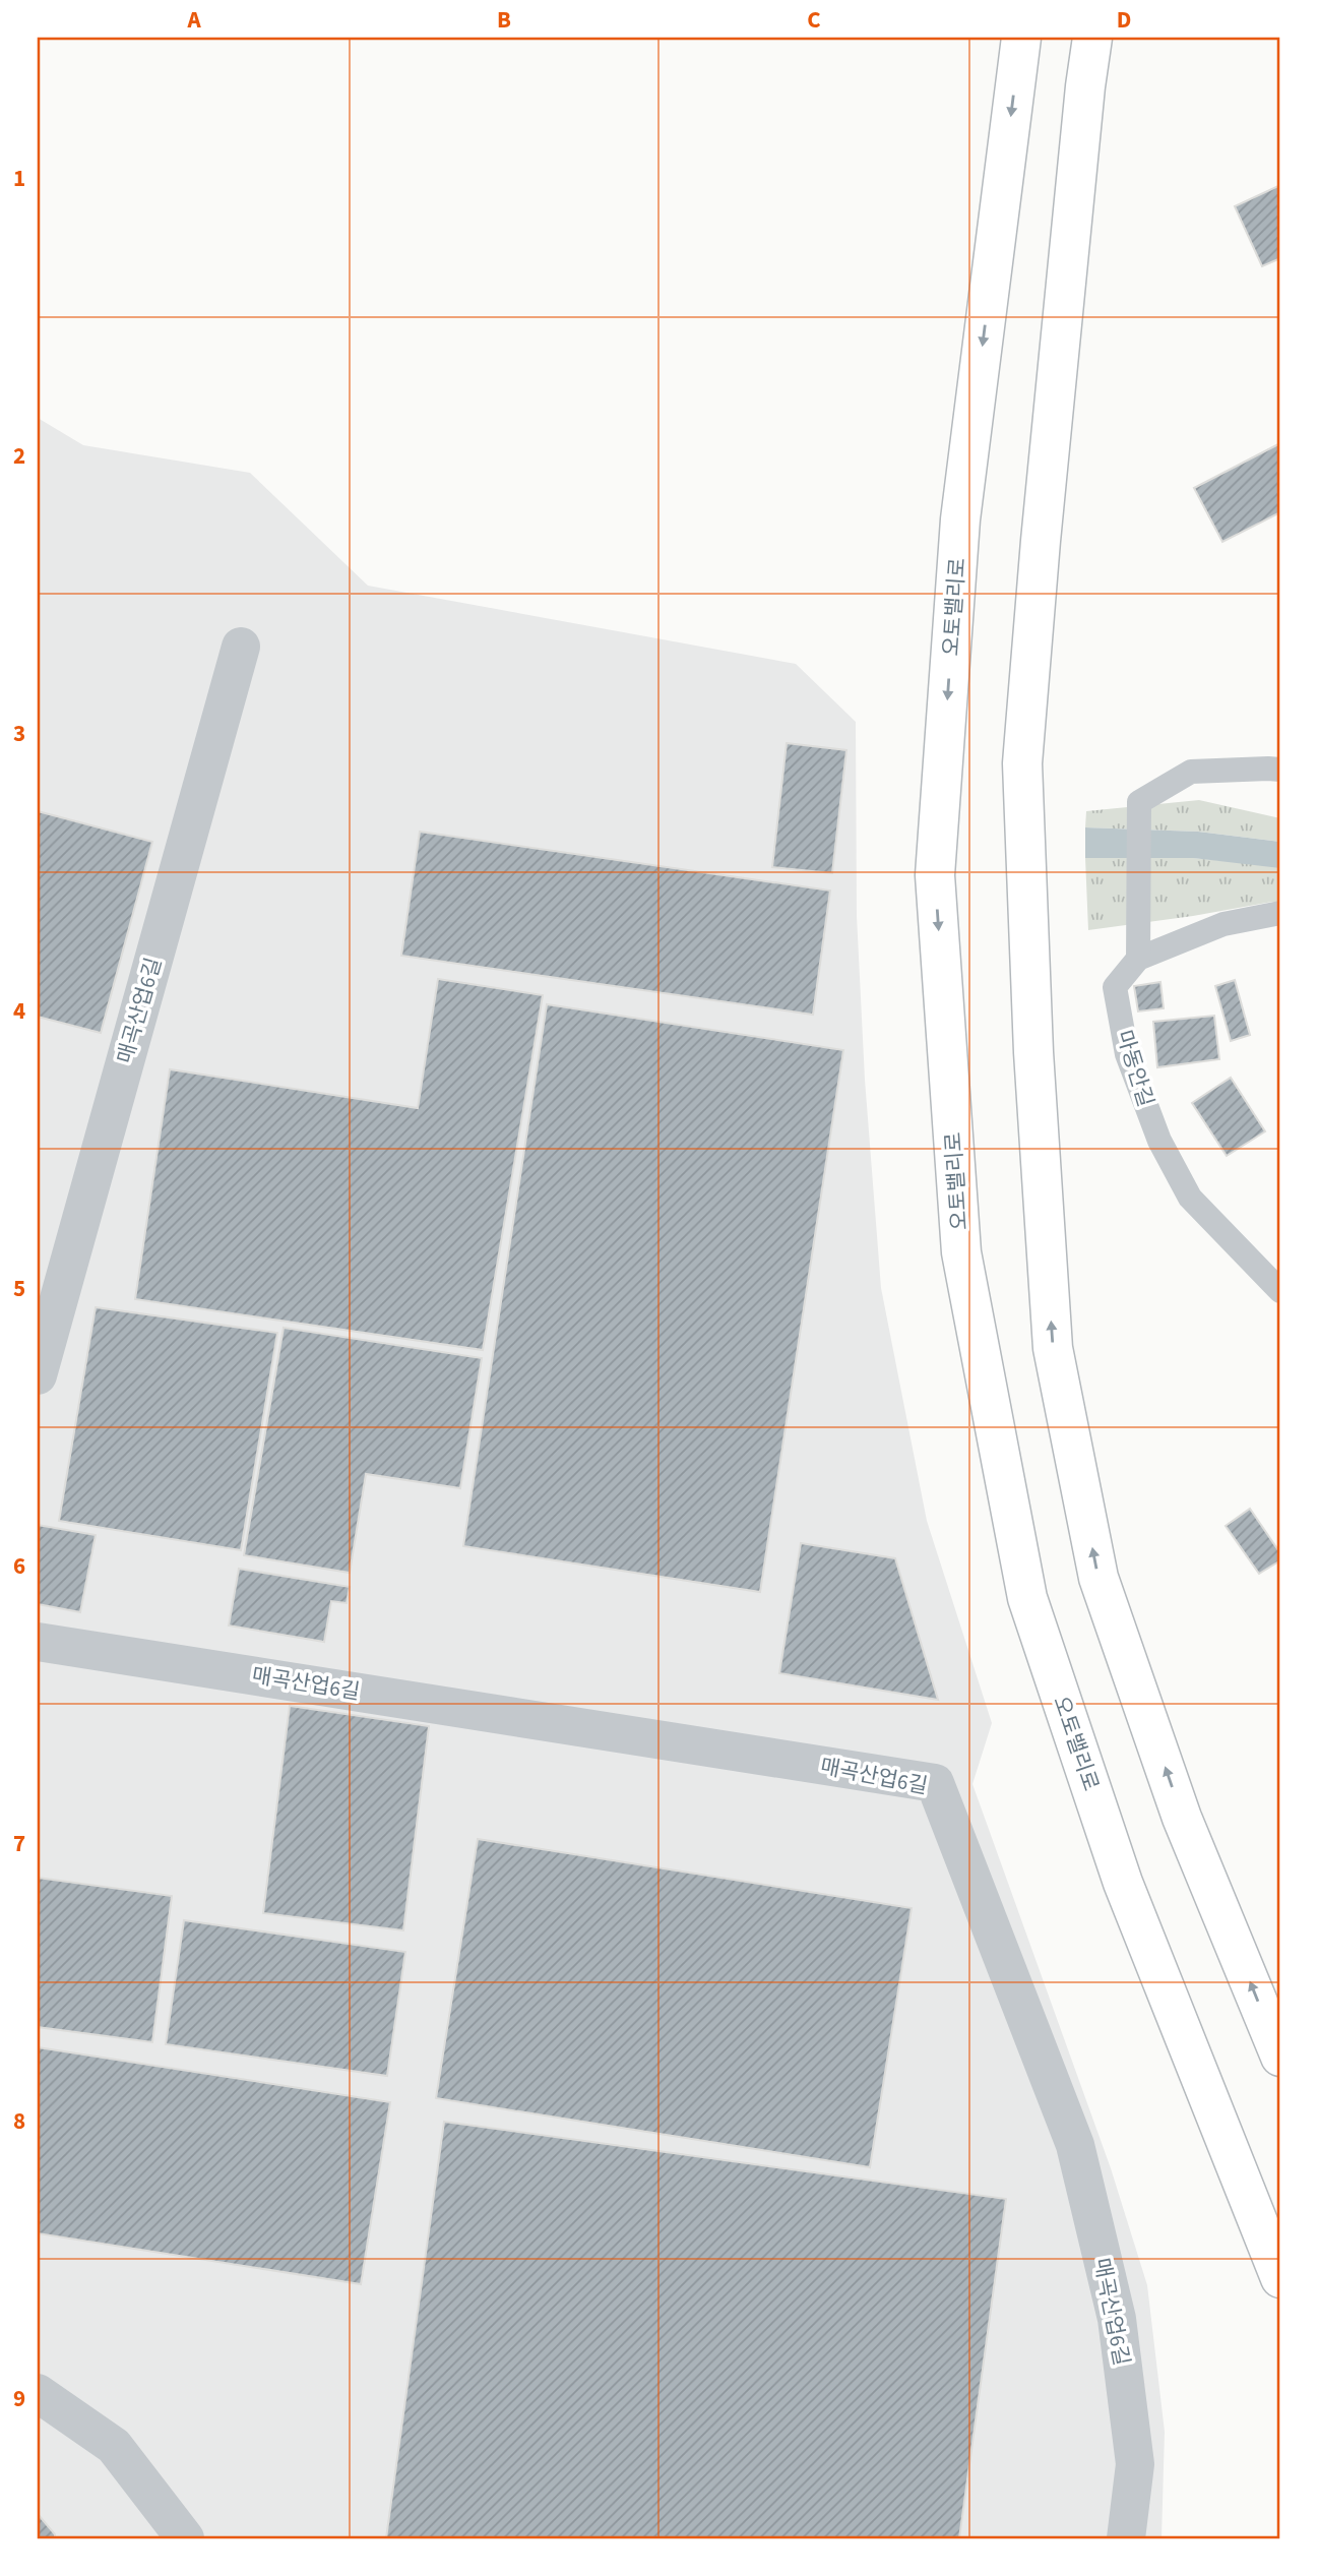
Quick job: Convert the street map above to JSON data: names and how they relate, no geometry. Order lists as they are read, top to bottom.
{
  "streets": {
    "highway": ["오토밸리로"],
    "street": ["매곡산업6길"],
    "lane": ["마동안길"]
  },
  "grid": {
    "columns": [
      "A",
      "B",
      "C",
      "D"
    ],
    "rows": [
      "1",
      "2",
      "3",
      "4",
      "5",
      "6",
      "7",
      "8",
      "9"
    ]
  }
}
